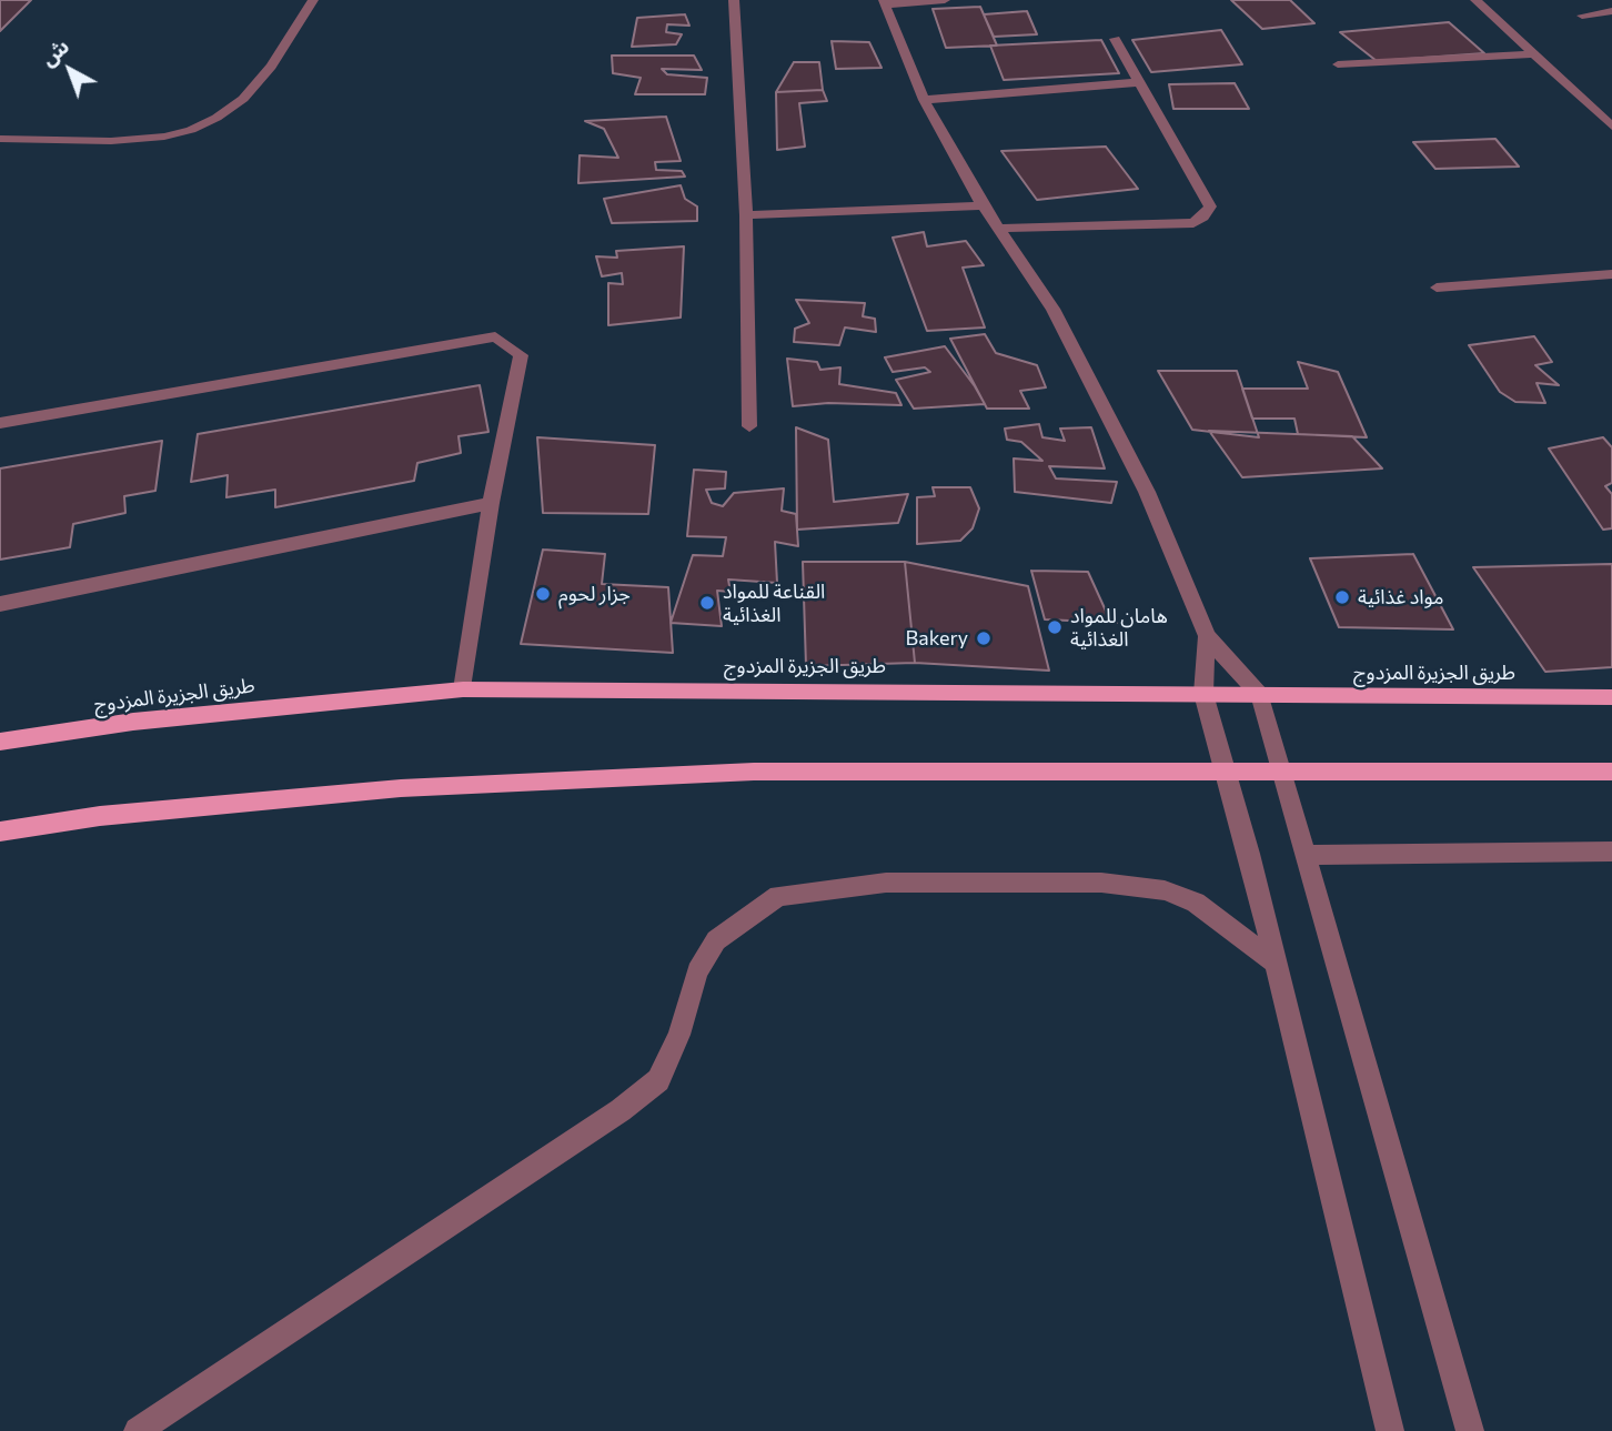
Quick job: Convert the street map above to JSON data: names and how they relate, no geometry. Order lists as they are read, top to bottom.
{
  "streets": {
    "main road": ["طريق الجزيرة المزدوج"]
  },
  "places": [
    "جزار لحوم",
    "مواد غذائية",
    "القناعة للمواد الغذائية",
    "هامان للمواد الغذائية",
    "Bakery"
  ],
  "north": "top left"
}
